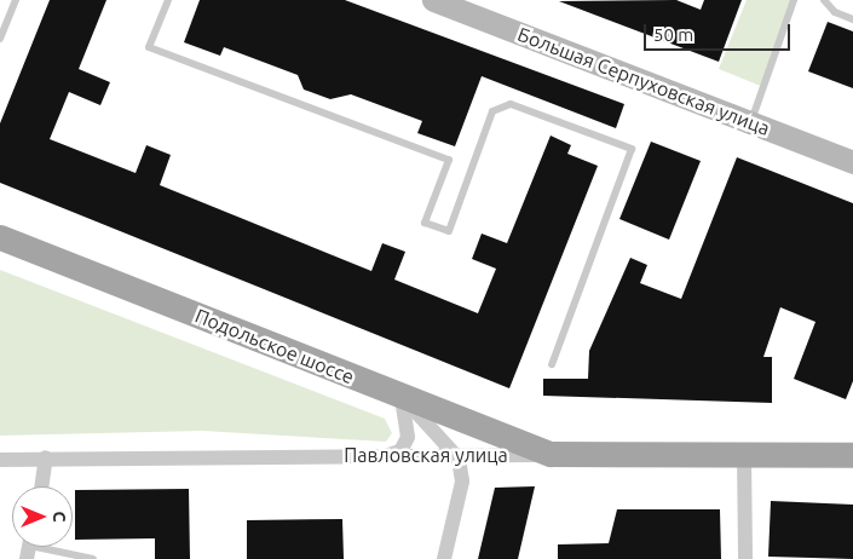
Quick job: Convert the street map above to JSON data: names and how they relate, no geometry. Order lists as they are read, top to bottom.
{
  "streets": {
    "main road": ["Подольское шоссе", "Павловская улица"],
    "street": ["Большая Серпуховская улица"]
  },
  "crossings": [
    ["Подольское шоссе", "Павловская улица"]
  ],
  "scale_bar": "50 m",
  "north": "right"
}
